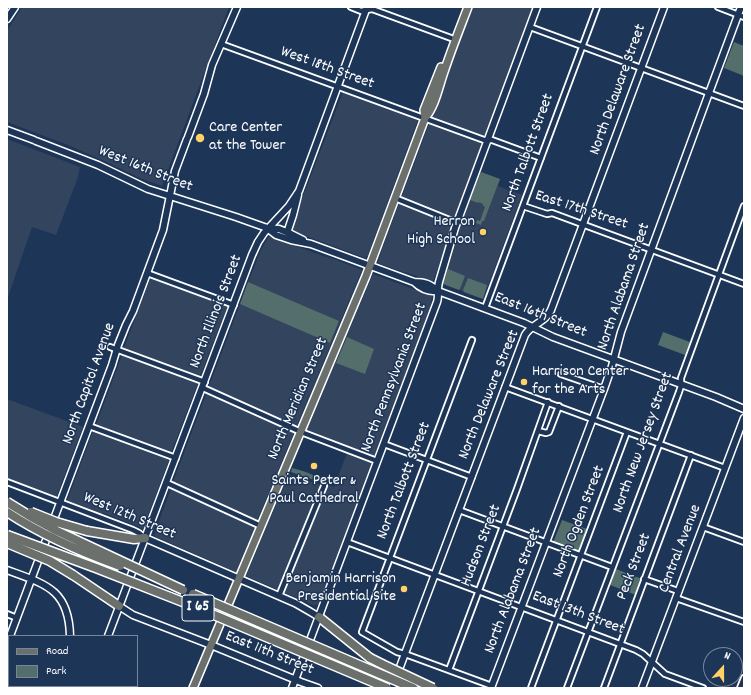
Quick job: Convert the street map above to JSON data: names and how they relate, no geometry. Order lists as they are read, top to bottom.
{
  "streets": {
    "highway": ["I 65"],
    "main road": [
      "North Delaware Street",
      "West 16th Street",
      "North Alabama Street",
      "North Illinois Street",
      "East 16th Street",
      "North Pennsylvania Street",
      "North Capitol Avenue",
      "North Meridian Street",
      "West 12th Street",
      "Central Avenue",
      "East 11th Street"
    ],
    "street": [
      "West 18th Street",
      "North Talbott Street",
      "East 17th Street",
      "North New Jersey Street",
      "North Ogden Street",
      "Hudson Street",
      "Peck Street",
      "East 13th Street"
    ]
  },
  "crossings": [
    ["West 18th Street", "North Talbott Street"],
    ["West 18th Street", "North Illinois Street"],
    ["West 18th Street", "North Pennsylvania Street"],
    ["West 18th Street", "North Capitol Avenue"],
    ["West 18th Street", "North Meridian Street"],
    ["North Delaware Street", "North Talbott Street"],
    ["North Delaware Street", "East 17th Street"],
    ["North Delaware Street", "East 16th Street"],
    ["North Delaware Street", "East 13th Street"],
    ["North Talbott Street", "East 17th Street"],
    ["North Talbott Street", "East 16th Street"],
    ["North Talbott Street", "East 13th Street"],
    ["West 16th Street", "North Illinois Street"],
    ["West 16th Street", "East 16th Street"],
    ["West 16th Street", "North Capitol Avenue"],
    ["West 16th Street", "North Meridian Street"],
    ["East 17th Street", "North Alabama Street"],
    ["East 17th Street", "North New Jersey Street"],
    ["North Alabama Street", "East 16th Street"],
    ["North Alabama Street", "East 13th Street"],
    ["North Illinois Street", "West 12th Street"],
    ["North Illinois Street", "East 11th Street"],
    ["East 16th Street", "North Pennsylvania Street"],
    ["East 16th Street", "North Meridian Street"],
    ["East 16th Street", "North New Jersey Street"],
    ["North Pennsylvania Street", "West 12th Street"],
    ["North Pennsylvania Street", "East 13th Street"],
    ["North Pennsylvania Street", "East 11th Street"],
    ["North Capitol Avenue", "West 12th Street"],
    ["North Meridian Street", "West 12th Street"],
    ["North Meridian Street", "East 11th Street"],
    ["North New Jersey Street", "East 13th Street"],
    ["North Ogden Street", "East 13th Street"],
    ["Hudson Street", "East 13th Street"],
    ["Central Avenue", "East 13th Street"],
    ["Peck Street", "East 13th Street"]
  ],
  "places": [
    "Care Center at the Tower",
    "Herron High School",
    "Harrison Center for the Arts",
    "Saints Peter & Paul Cathedral",
    "Benjamin Harrison Presidential Site"
  ],
  "legend": ["Road", "Park"],
  "north": "top"
}
